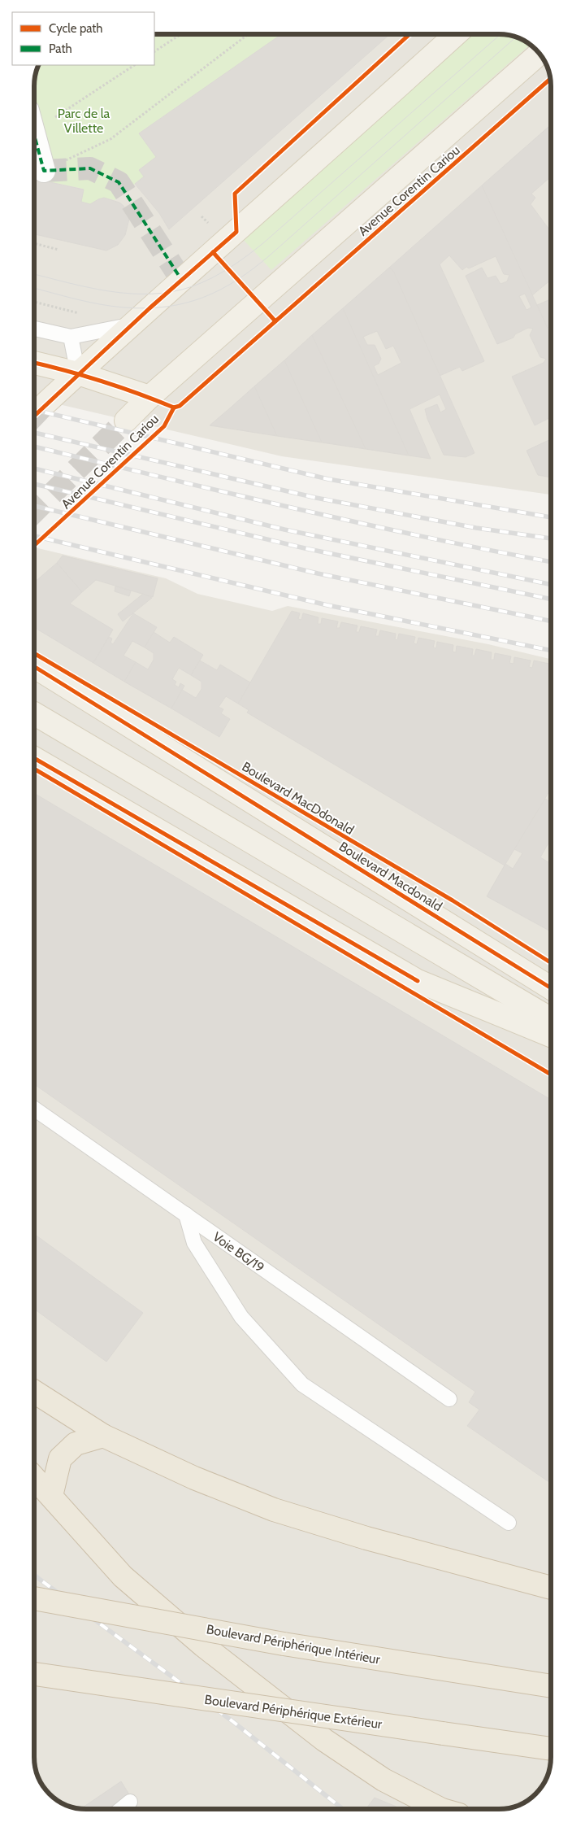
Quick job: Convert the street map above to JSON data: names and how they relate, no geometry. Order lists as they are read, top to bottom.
{
  "streets": {
    "highway": ["Boulevard Périphérique Intérieur", "Boulevard Périphérique Extérieur"],
    "main road": ["Avenue Corentin Cariou", "Boulevard Macdonald"],
    "lane": ["Voie BG/19"],
    "cycle path": ["Boulevard MacDdonald"]
  },
  "parks": ["Parc de la Villette"],
  "legend": ["Cycle path", "Path"]
}
